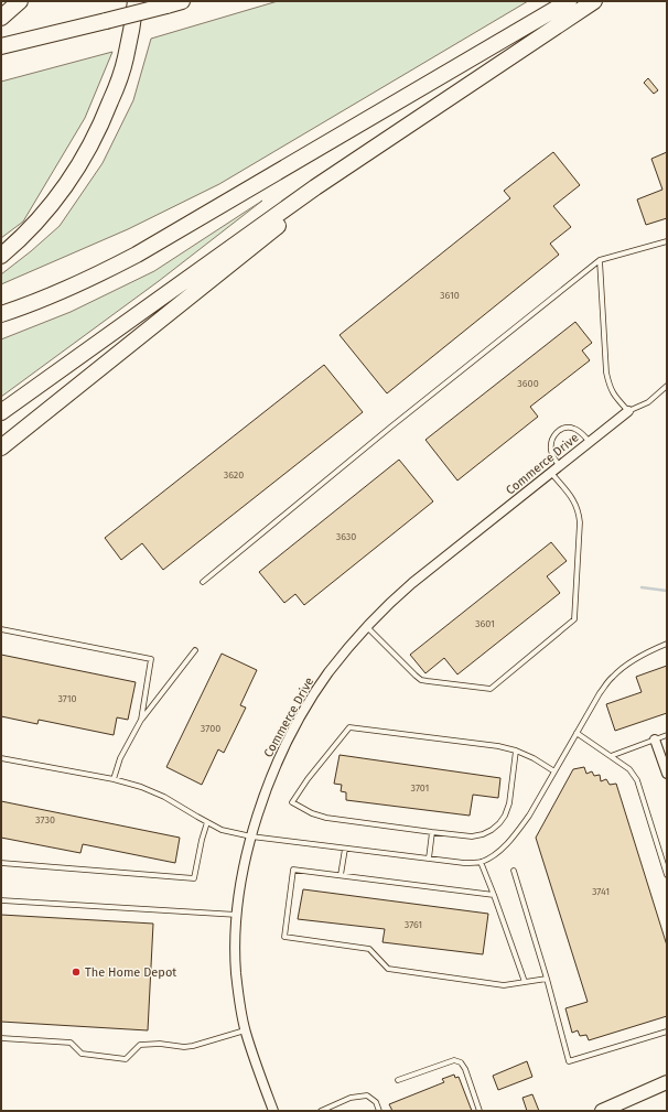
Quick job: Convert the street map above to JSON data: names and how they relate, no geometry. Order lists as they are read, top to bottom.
{
  "streets": {
    "street": ["Commerce Drive"]
  },
  "places": ["The Home Depot"],
  "house_numbers": [
    "3610",
    "3600",
    "3620",
    "3630",
    "3601",
    "3710",
    "3700",
    "3701",
    "3730",
    "3741",
    "3761"
  ]
}
